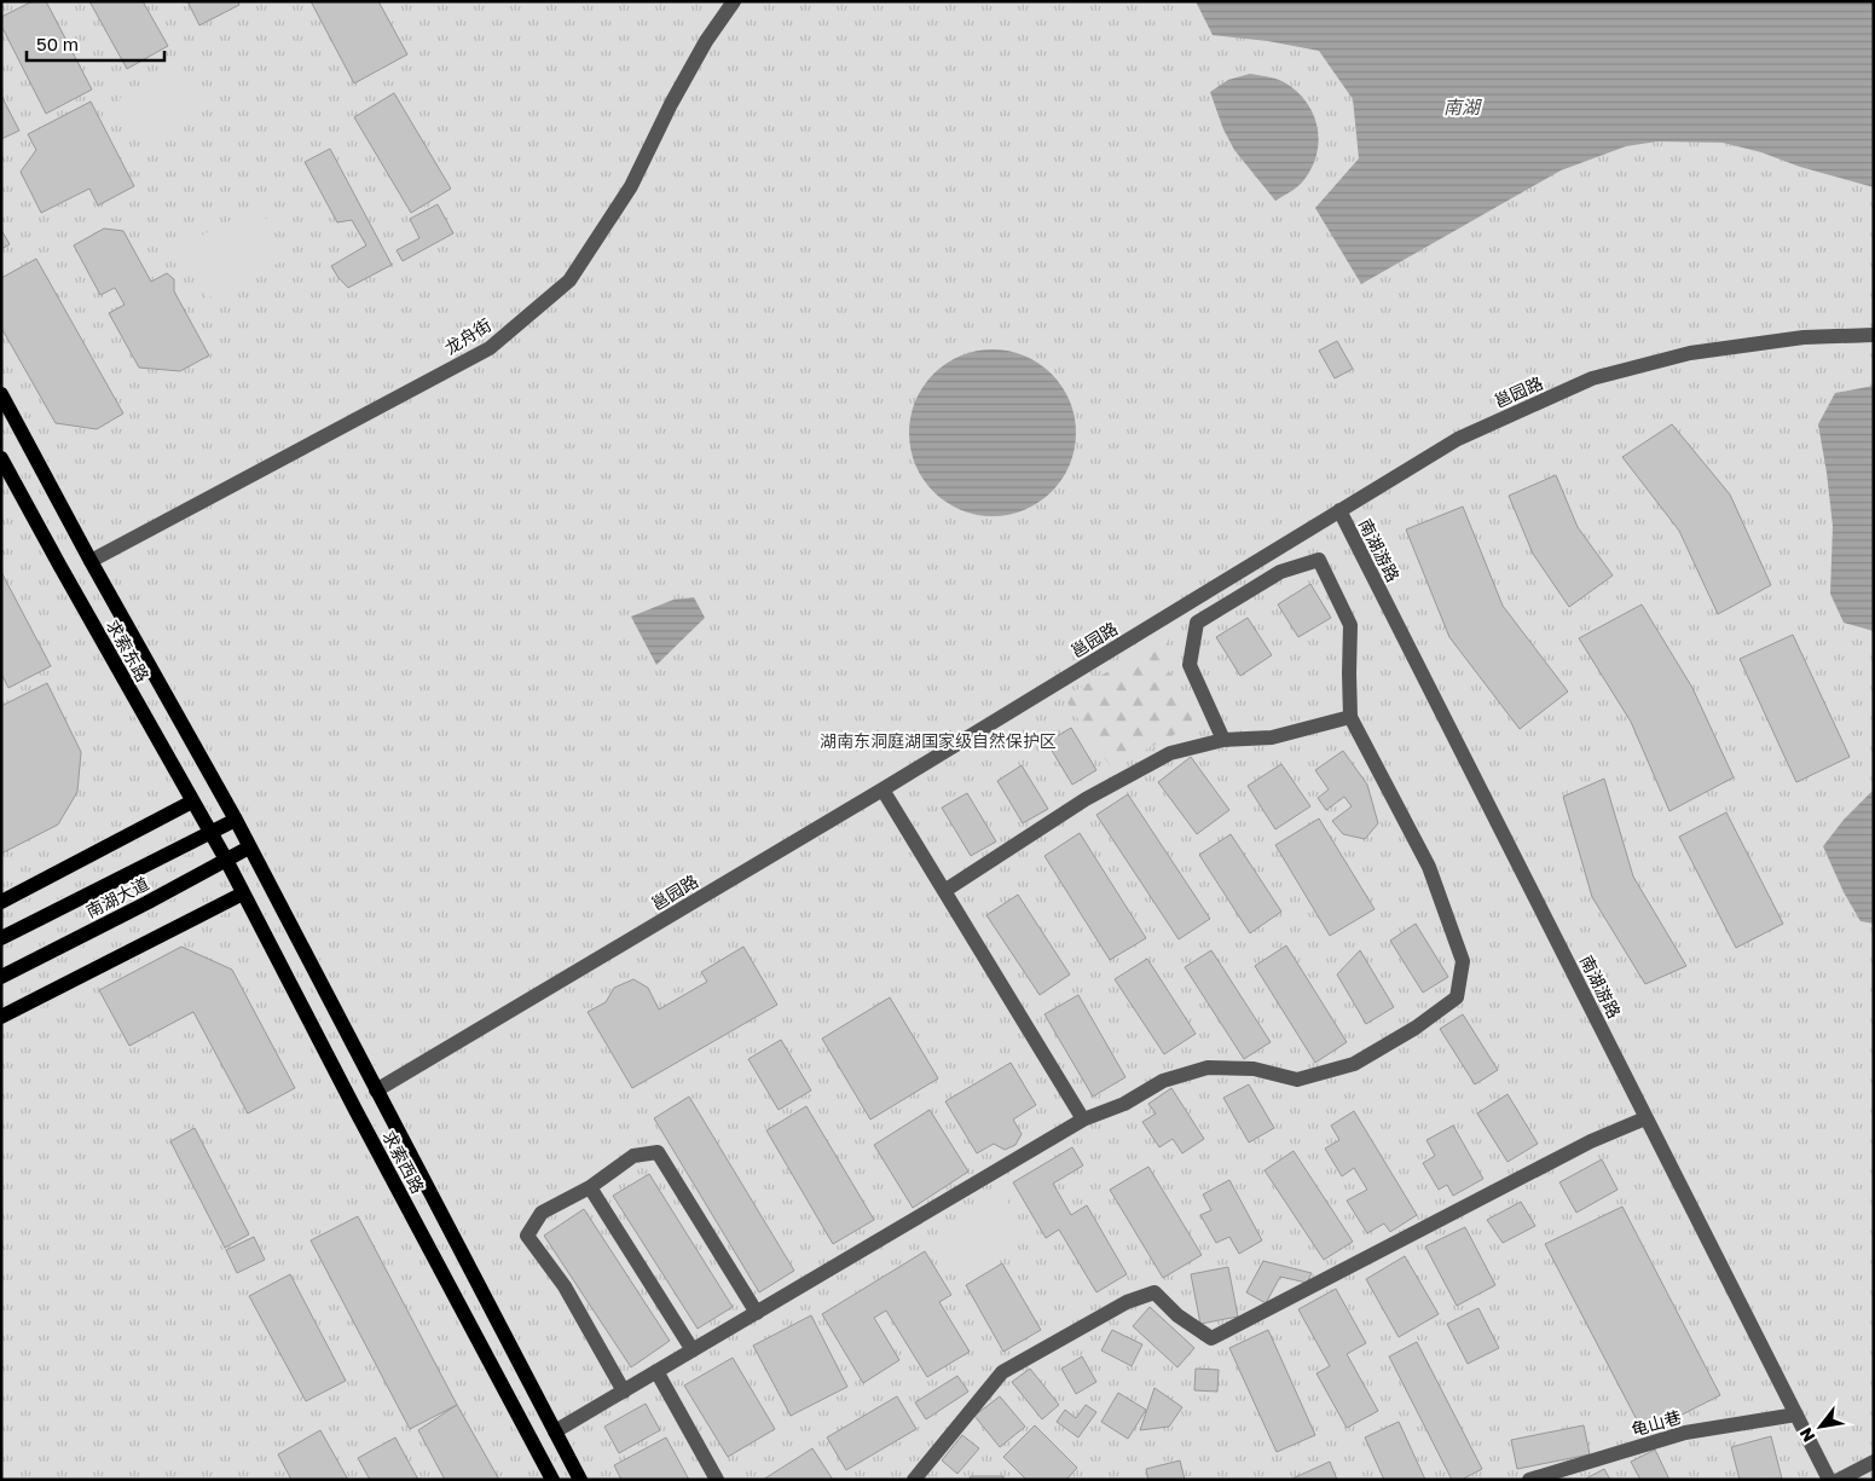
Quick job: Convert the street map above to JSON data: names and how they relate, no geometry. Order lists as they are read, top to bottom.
{
  "streets": {
    "main road": ["求索东路", "南湖大道", "求索西路"],
    "street": [
      "龙舟街",
      "邕园路",
      "南湖游路",
      "龟山巷"
    ]
  },
  "crossings": [
    ["龙舟街", "求索西路"],
    ["邕园路", "南湖游路"],
    ["邕园路", "求索西路"],
    ["南湖游路", "龟山巷"],
    ["求索东路", "南湖大道"],
    ["求索东路", "求索西路"],
    ["南湖大道", "求索西路"]
  ],
  "water": ["南湖"],
  "parks": ["湖南东洞庭湖国家级自然保护区"],
  "scale_bar": "50 m",
  "north": "bottom left"
}
